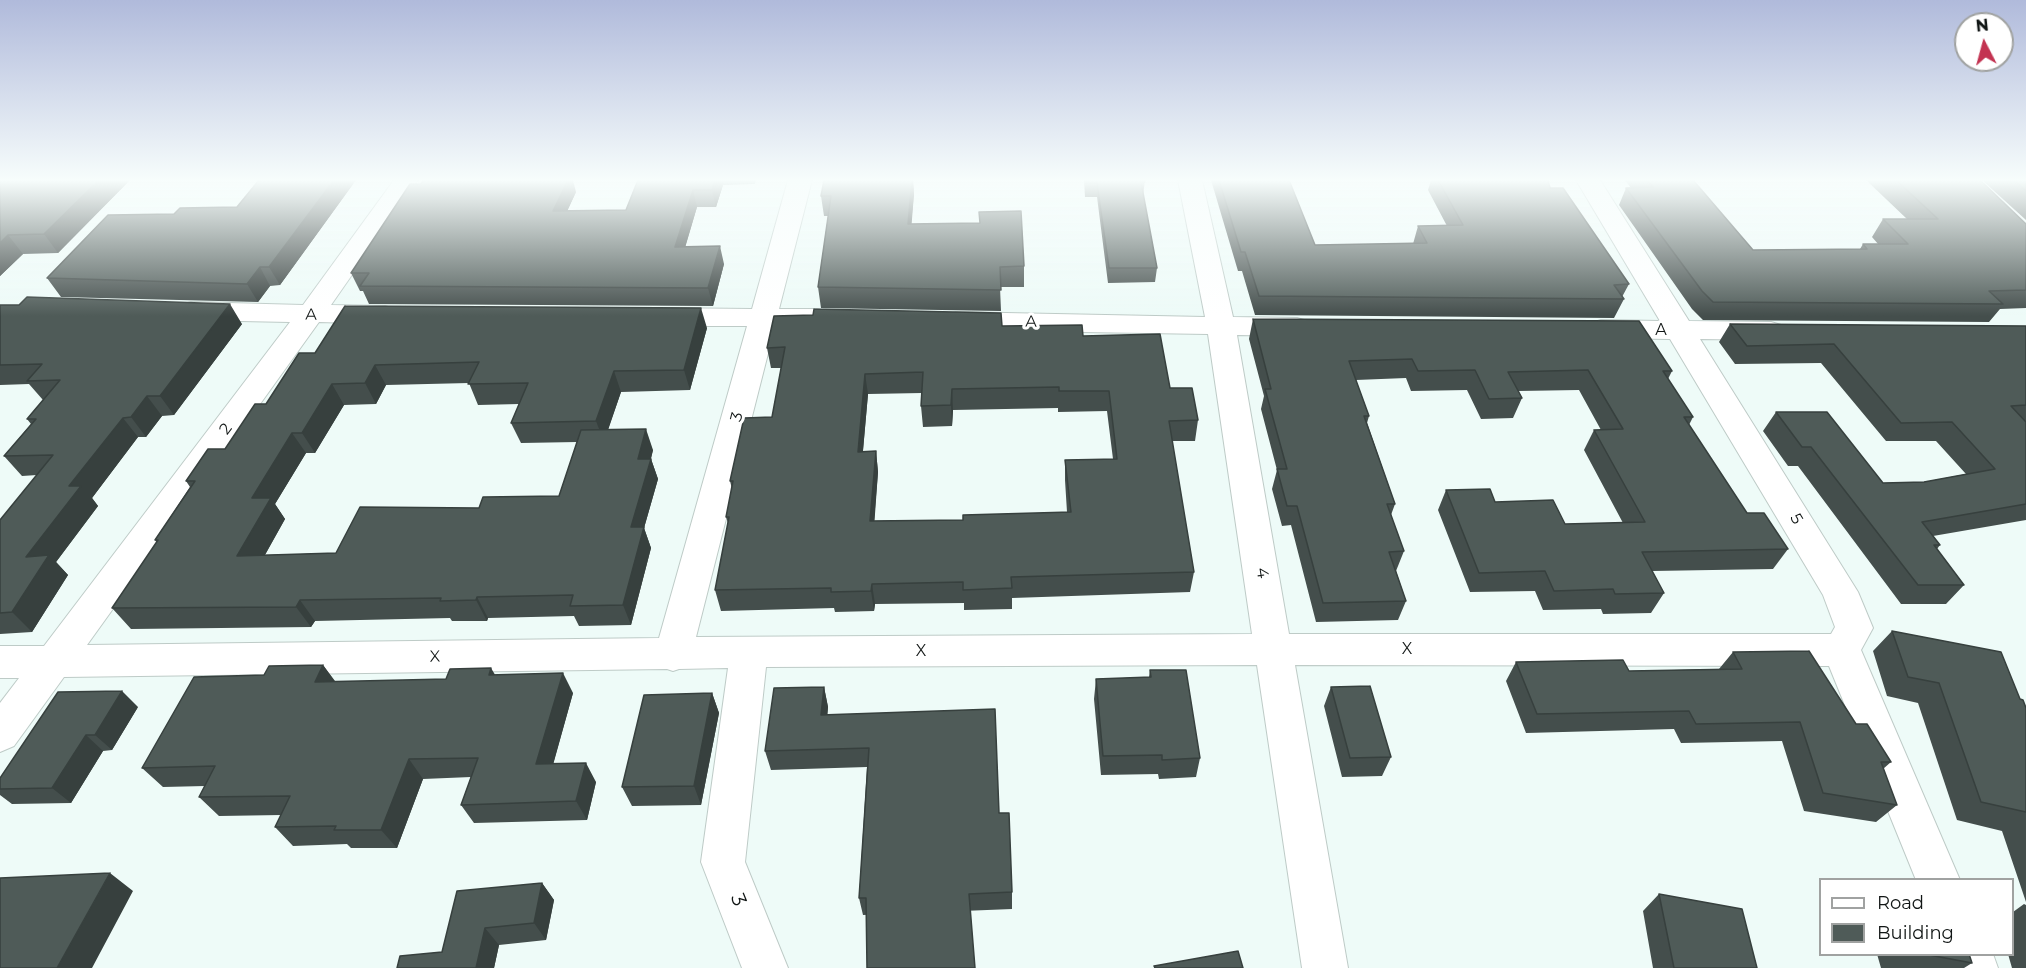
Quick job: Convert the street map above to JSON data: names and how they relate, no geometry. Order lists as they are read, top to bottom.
{
  "streets": {
    "street": [
      "A",
      "3",
      "2",
      "5",
      "4",
      "X"
    ]
  },
  "crossings": [
    ["A", "2"],
    ["A", "5"],
    ["A", "4"],
    ["3", "X"],
    ["2", "X"],
    ["5", "X"],
    ["4", "X"]
  ],
  "legend": ["Road", "Building"],
  "north": "top"
}
